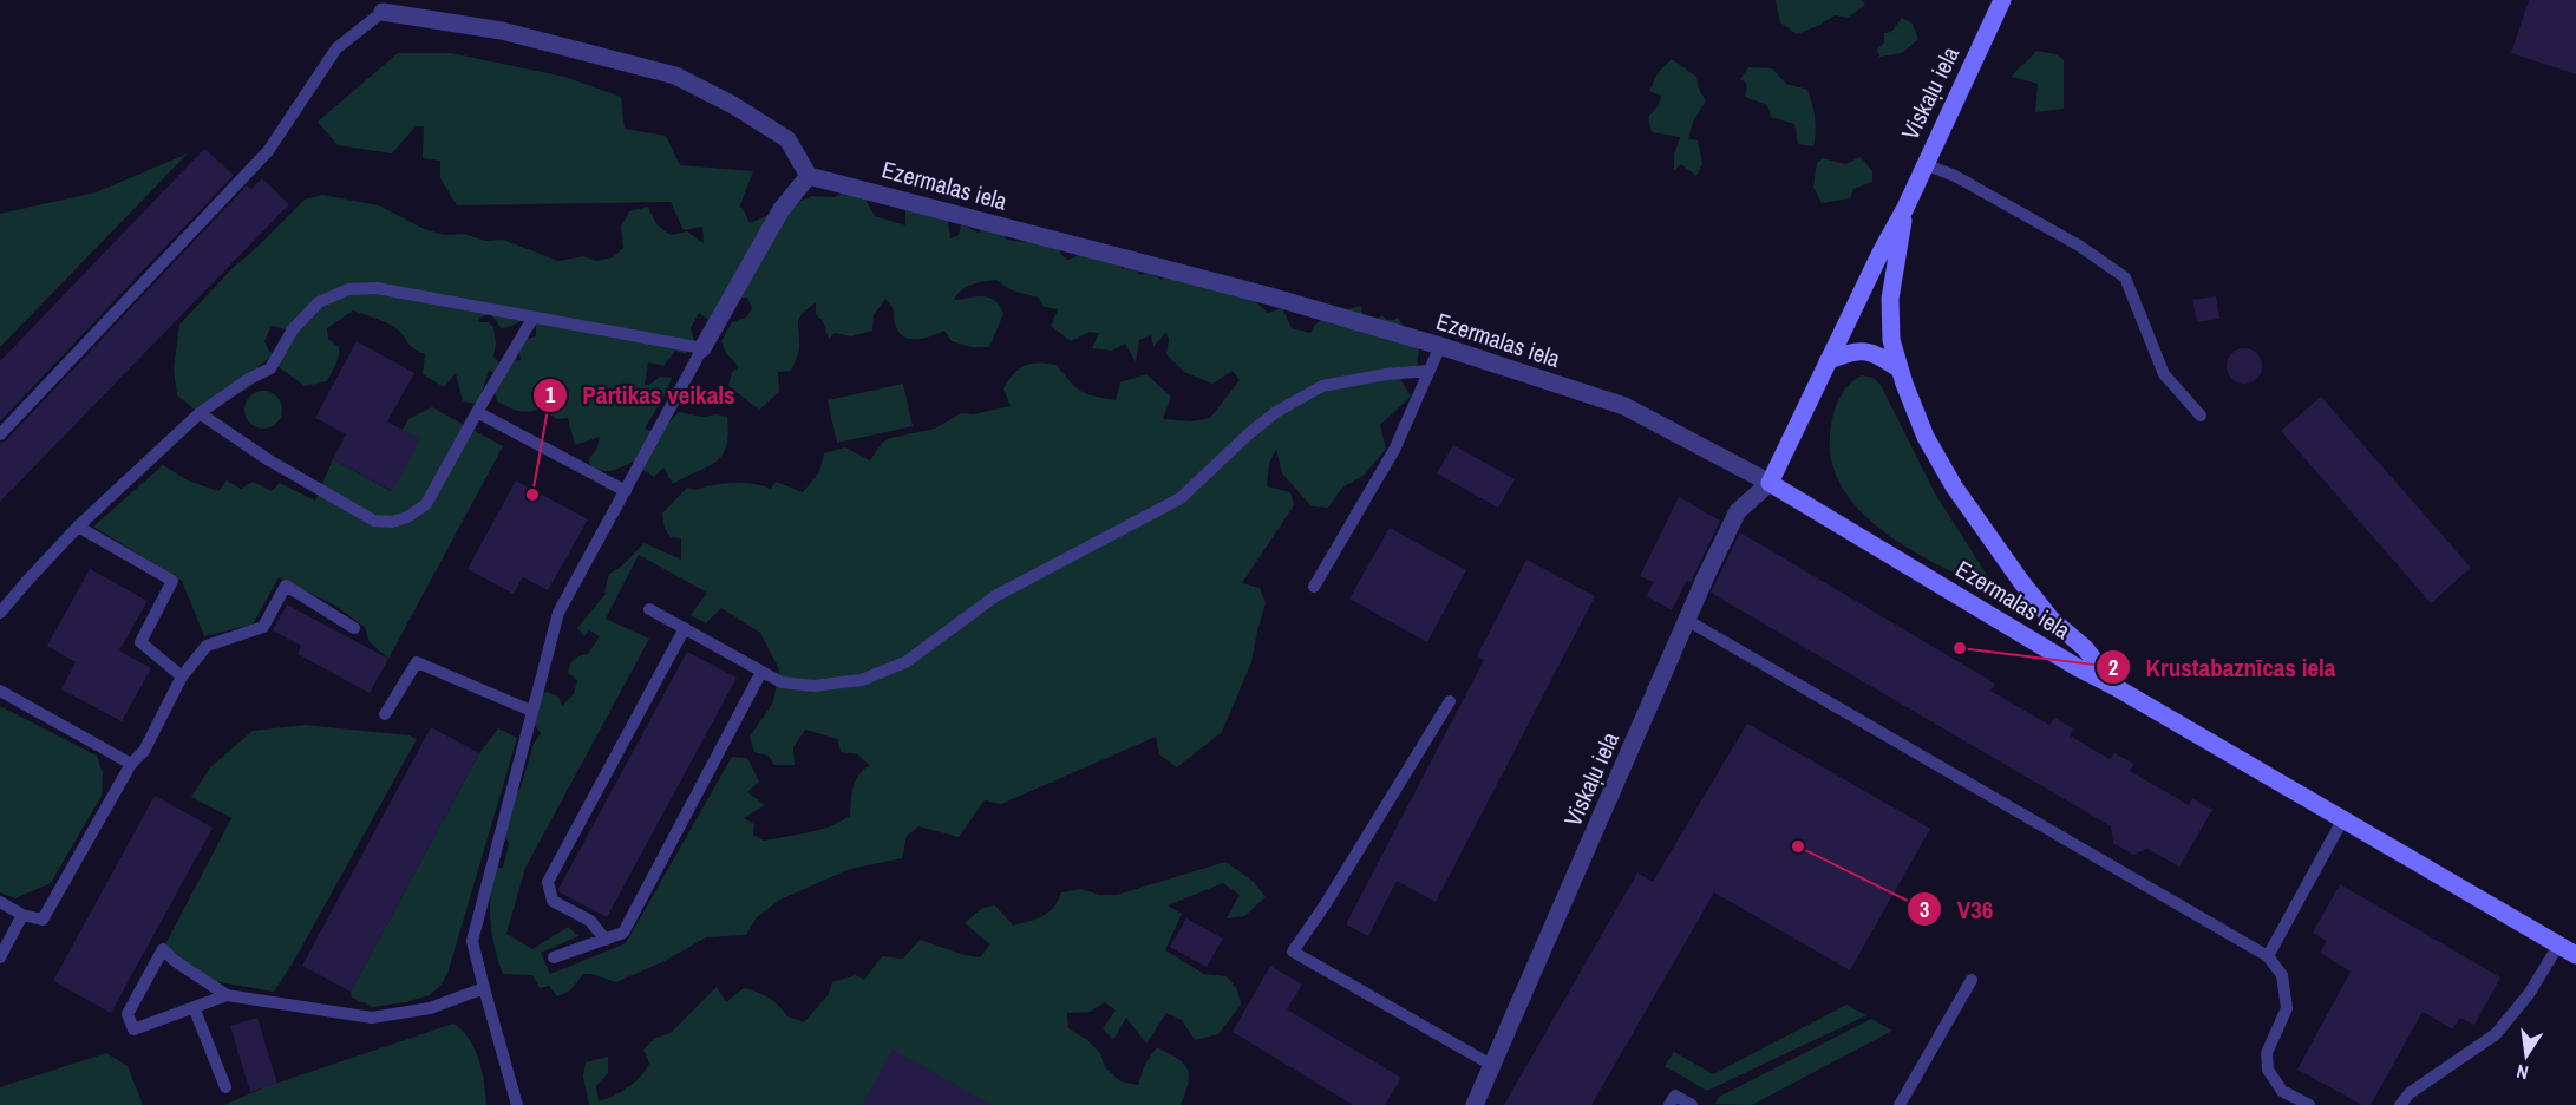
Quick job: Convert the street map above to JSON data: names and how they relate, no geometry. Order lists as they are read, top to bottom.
{
  "streets": {
    "street": ["Viskaļu iela", "Ezermalas iela"]
  },
  "crossings": [
    ["Viskaļu iela", "Ezermalas iela"]
  ],
  "places": ["Pārtikas veikals", "Krustabaznīcas iela", "V36"],
  "north": "bottom"
}
